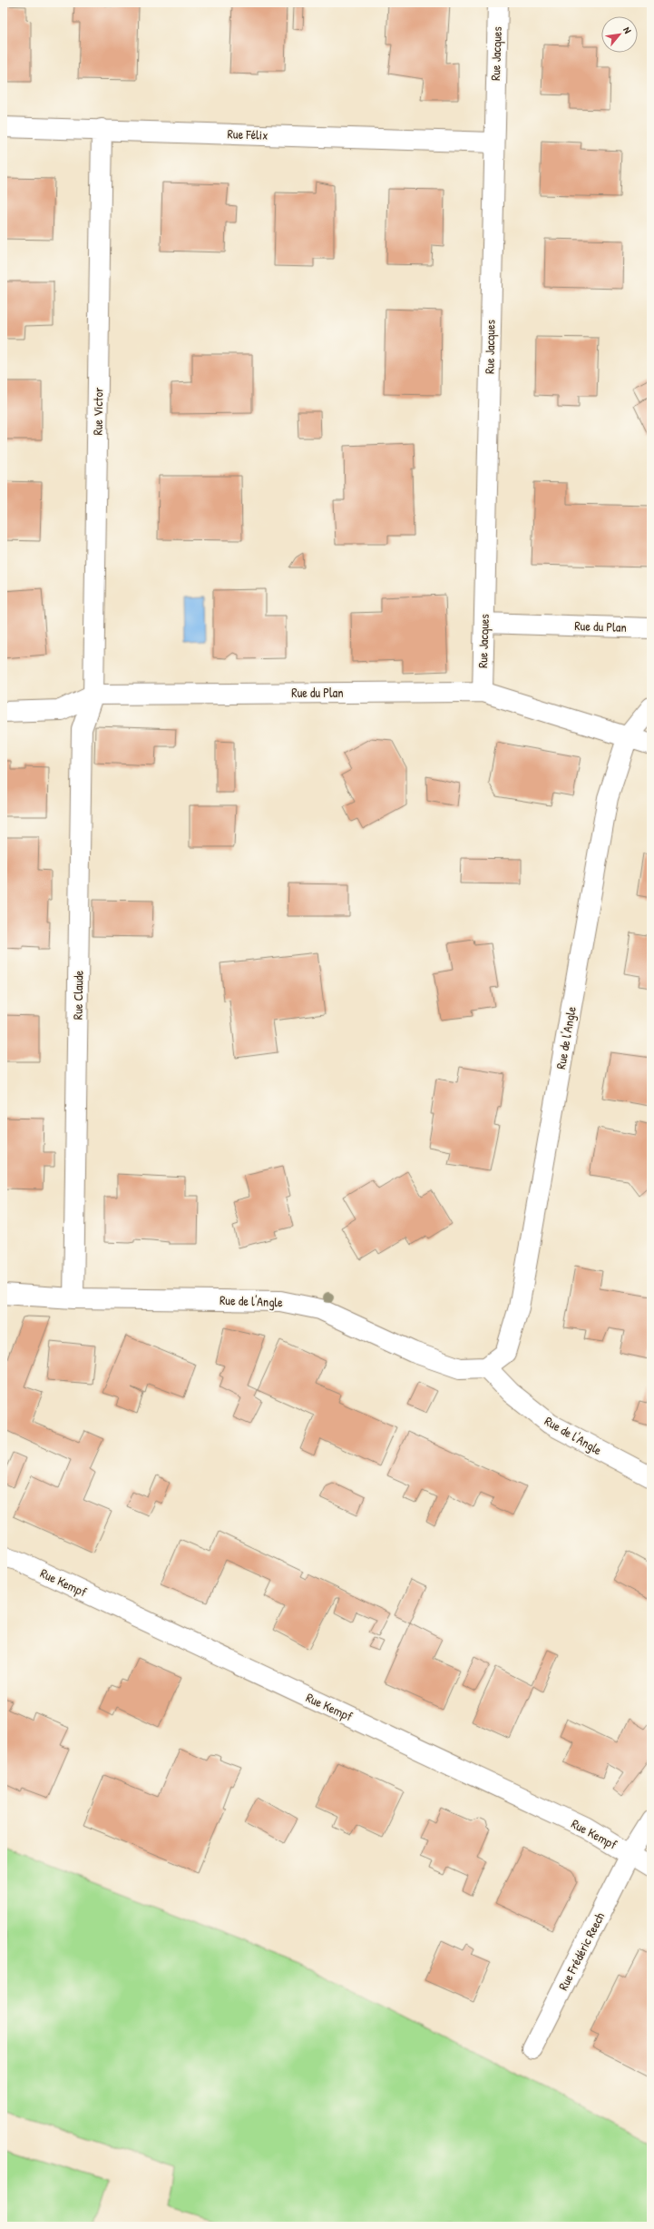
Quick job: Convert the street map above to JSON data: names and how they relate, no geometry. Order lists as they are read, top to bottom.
{
  "streets": {
    "street": [
      "Rue Jacques",
      "Rue Félix",
      "Rue Victor",
      "Rue du Plan",
      "Rue Claude",
      "Rue de l'Angle",
      "Rue Kempf",
      "Rue Frédéric Reech"
    ]
  },
  "crossings": [
    ["Rue Jacques", "Rue Félix"],
    ["Rue Jacques", "Rue du Plan"],
    ["Rue Félix", "Rue Victor"],
    ["Rue Victor", "Rue du Plan"],
    ["Rue Victor", "Rue Claude"],
    ["Rue du Plan", "Rue Claude"],
    ["Rue du Plan", "Rue de l'Angle"],
    ["Rue Claude", "Rue de l'Angle"],
    ["Rue Kempf", "Rue Frédéric Reech"]
  ],
  "north": "top right"
}
